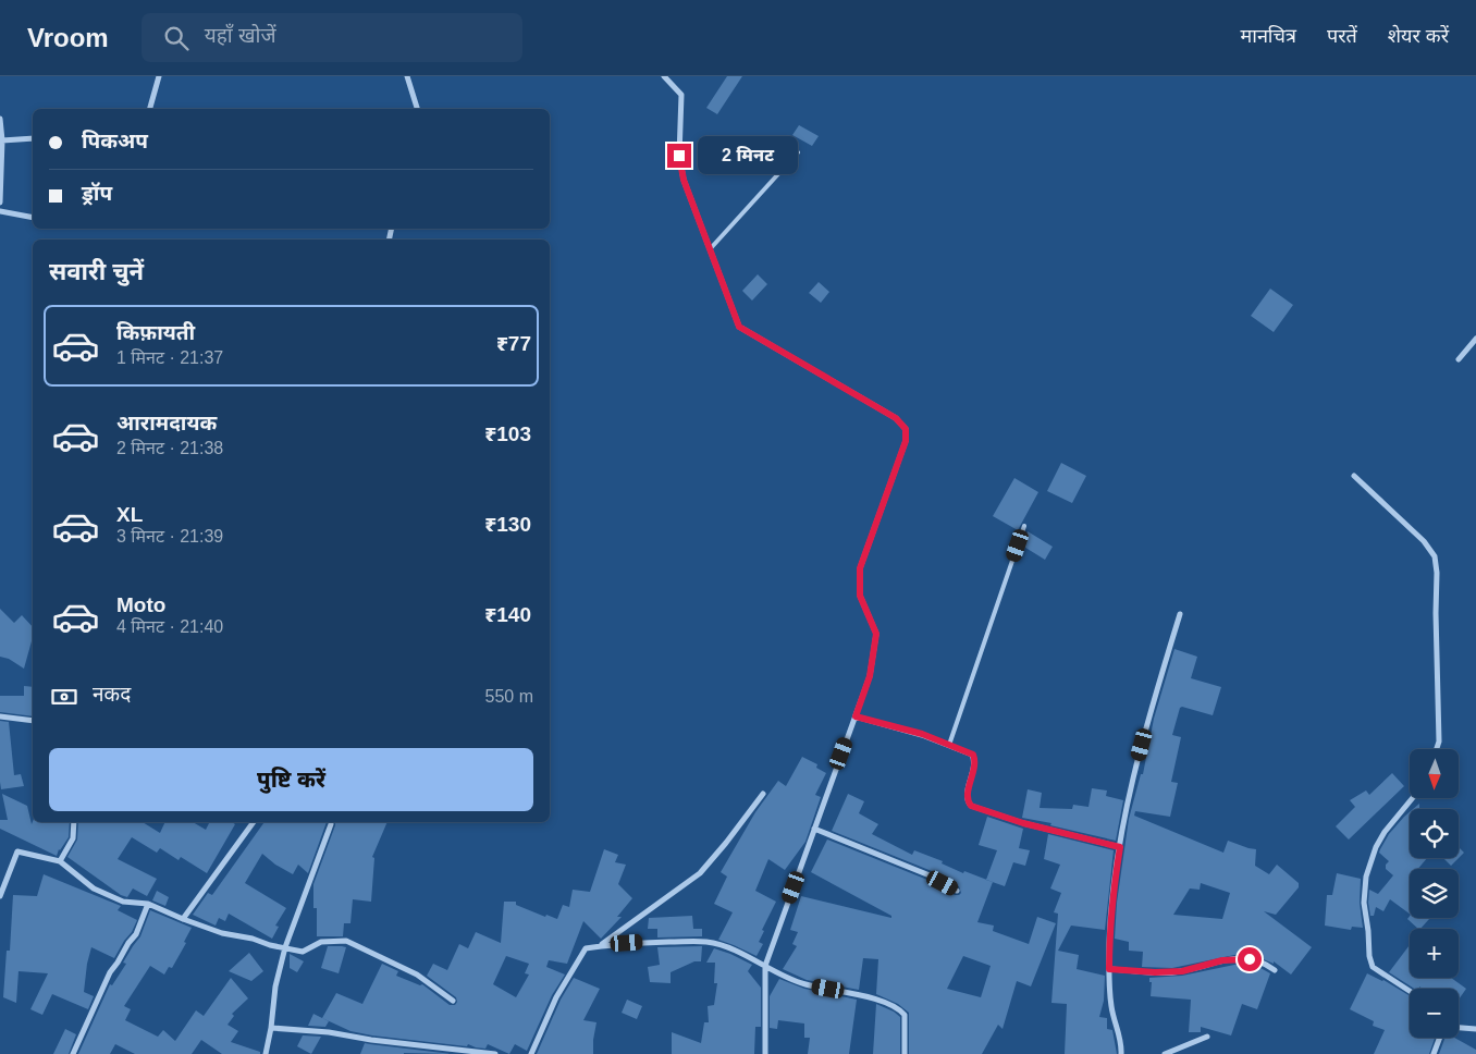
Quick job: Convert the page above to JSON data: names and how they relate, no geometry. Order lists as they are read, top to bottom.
{
  "north": "bottom",
  "page": {
    "header": "Vroom",
    "search": "यहाँ खोजें",
    "nav": ["मानचित्र", "परतें", "शेयर करें"],
    "banner": ["पिकअप", "ड्रॉप"],
    "bubble": "2 मिनट",
    "heading": "सवारी चुनें",
    "list": [
      {
        "name": "किफ़ायती",
        "note": "1 मिनट · 21:37",
        "value": "₹77"
      },
      {
        "name": "आरामदायक",
        "note": "2 मिनट · 21:38",
        "value": "₹103"
      },
      {
        "name": "XL",
        "note": "3 मिनट · 21:39",
        "value": "₹130"
      },
      {
        "name": "Moto",
        "note": "4 मिनट · 21:40",
        "value": "₹140"
      }
    ],
    "pay": ["नकद", "550 m"],
    "buttons": "पुष्टि करें",
    "map_buttons": ["+", "−"]
  }
}
